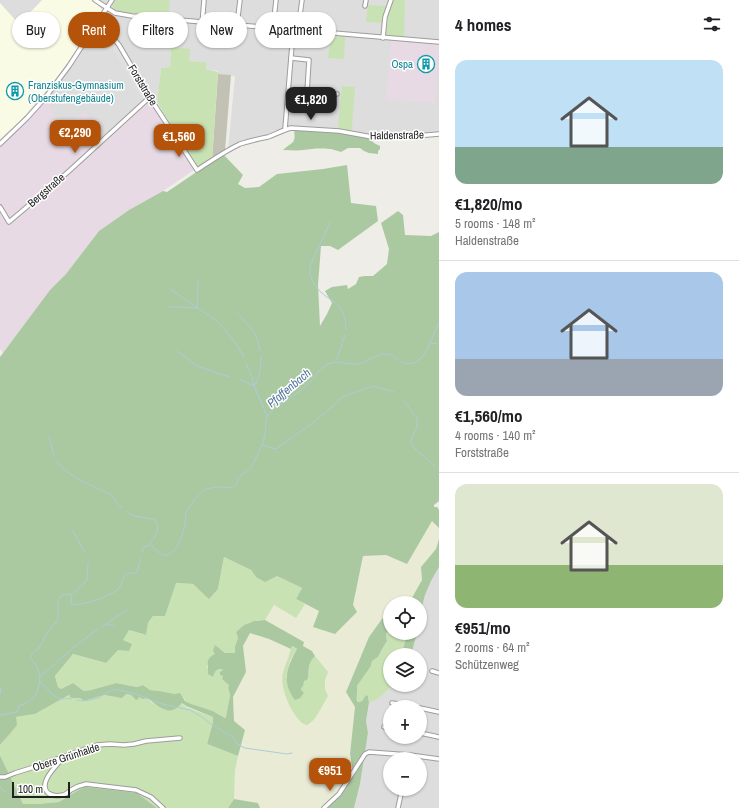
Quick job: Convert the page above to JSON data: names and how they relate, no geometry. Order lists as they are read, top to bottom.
{
  "streets": {
    "street": [
      "Forststraße",
      "Haldenstraße",
      "Bergstraße",
      "Obere Grünhalde"
    ]
  },
  "crossings": [
    ["Forststraße", "Haldenstraße"],
    ["Forststraße", "Bergstraße"]
  ],
  "water": ["Pfaffenbach"],
  "places": {
    "building": ["Ospa", "Franziskus-Gymnasium (Oberstufengebäude)"]
  },
  "scale_bar": "100 m",
  "page": {
    "heading": "4 homes",
    "chip": [
      "Buy",
      "Rent",
      "Filters",
      "New",
      "Apartment"
    ],
    "list": [
      {
        "name": "€1,820/mo",
        "note": "5 rooms · 148 m² · Haldenstraße"
      },
      {
        "name": "€1,560/mo",
        "note": "4 rooms · 140 m² · Forststraße"
      },
      {
        "name": "€951/mo",
        "note": "2 rooms · 64 m² · Schützenweg"
      }
    ],
    "price": [
      "€1,820",
      "€2,290",
      "€1,560",
      "€951"
    ],
    "map_buttons": ["+", "−"],
    "scale": "100 m"
  }
}
